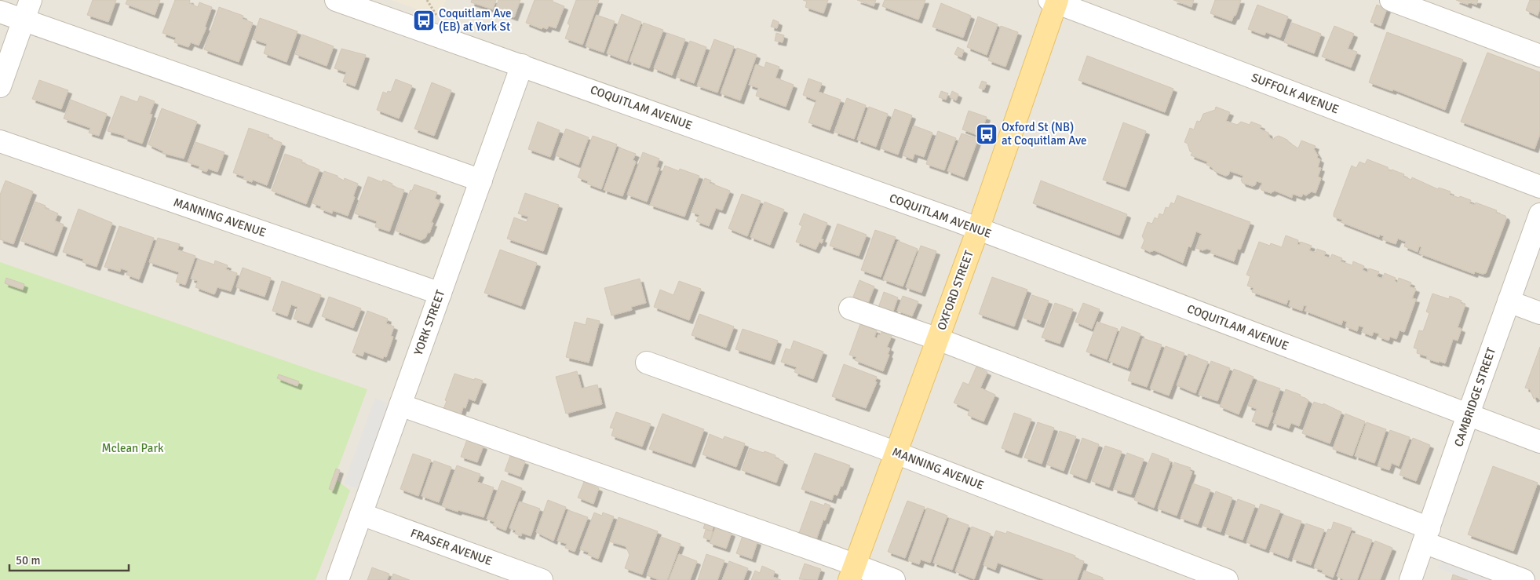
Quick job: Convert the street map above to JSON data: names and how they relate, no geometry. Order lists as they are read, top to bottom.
{
  "streets": {
    "main road": ["OXFORD STREET"],
    "street": [
      "SUFFOLK AVENUE",
      "COQUITLAM AVENUE",
      "MANNING AVENUE",
      "YORK STREET",
      "CAMBRIDGE STREET",
      "FRASER AVENUE"
    ]
  },
  "crossings": [
    ["SUFFOLK AVENUE", "OXFORD STREET"],
    ["COQUITLAM AVENUE", "OXFORD STREET"],
    ["COQUITLAM AVENUE", "YORK STREET"],
    ["COQUITLAM AVENUE", "CAMBRIDGE STREET"],
    ["MANNING AVENUE", "OXFORD STREET"],
    ["MANNING AVENUE", "YORK STREET"],
    ["YORK STREET", "FRASER AVENUE"]
  ],
  "parks": ["Mclean Park"],
  "places": {
    "bus stop": ["Coquitlam Ave (EB) at York St", "Oxford St (NB) at Coquitlam Ave"]
  },
  "scale_bar": "50 m"
}
